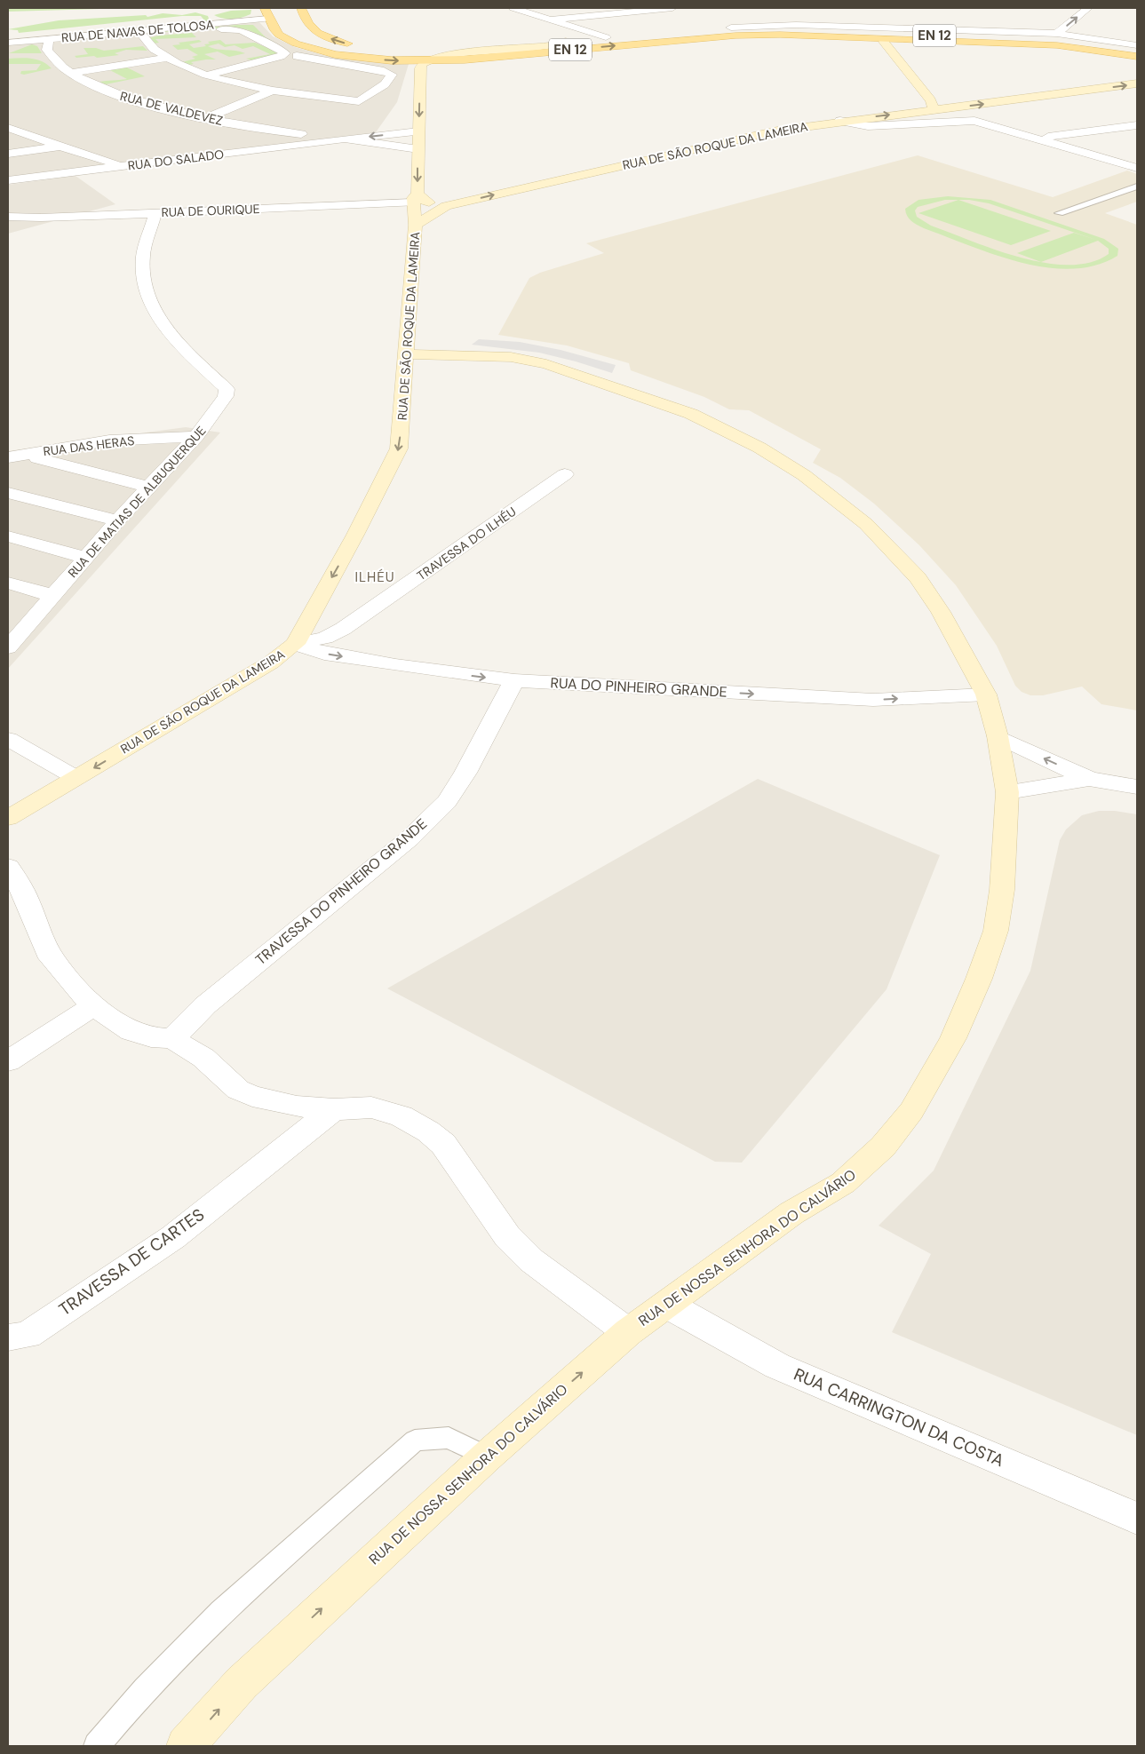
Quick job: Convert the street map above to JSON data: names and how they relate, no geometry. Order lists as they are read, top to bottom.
{
  "streets": {
    "main road": ["EN 12", "RUA DE SÃO ROQUE DA LAMEIRA", "RUA DE NOSSA SENHORA DO CALVÁRIO"],
    "street": [
      "RUA DE NAVAS DE TOLOSA",
      "RUA DE VALDEVEZ",
      "RUA DO SALADO",
      "RUA DE OURIQUE",
      "RUA DAS HERAS",
      "RUA DE MATIAS DE ALBUQUERQUE",
      "TRAVESSA DO ILHÉU",
      "RUA DO PINHEIRO GRANDE",
      "TRAVESSA DO PINHEIRO GRANDE",
      "TRAVESSA DE CARTES",
      "RUA CARRINGTON DA COSTA"
    ]
  },
  "crossings": [
    ["RUA DE NAVAS DE TOLOSA", "EN 12"],
    ["RUA DE VALDEVEZ", "RUA DO SALADO"],
    ["RUA DE SÃO ROQUE DA LAMEIRA", "TRAVESSA DO ILHÉU"],
    ["RUA DE SÃO ROQUE DA LAMEIRA", "RUA DO PINHEIRO GRANDE"],
    ["RUA DE SÃO ROQUE DA LAMEIRA", "RUA DE NOSSA SENHORA DO CALVÁRIO"],
    ["RUA DE OURIQUE", "RUA DE MATIAS DE ALBUQUERQUE"],
    ["RUA DAS HERAS", "RUA DE MATIAS DE ALBUQUERQUE"],
    ["TRAVESSA DO ILHÉU", "RUA DO PINHEIRO GRANDE"],
    ["RUA DO PINHEIRO GRANDE", "TRAVESSA DO PINHEIRO GRANDE"],
    ["RUA DO PINHEIRO GRANDE", "RUA DE NOSSA SENHORA DO CALVÁRIO"],
    ["RUA DE NOSSA SENHORA DO CALVÁRIO", "RUA CARRINGTON DA COSTA"]
  ],
  "one_way": ["RUA DO PINHEIRO GRANDE"],
  "districts": ["ILHÉU"]
}
